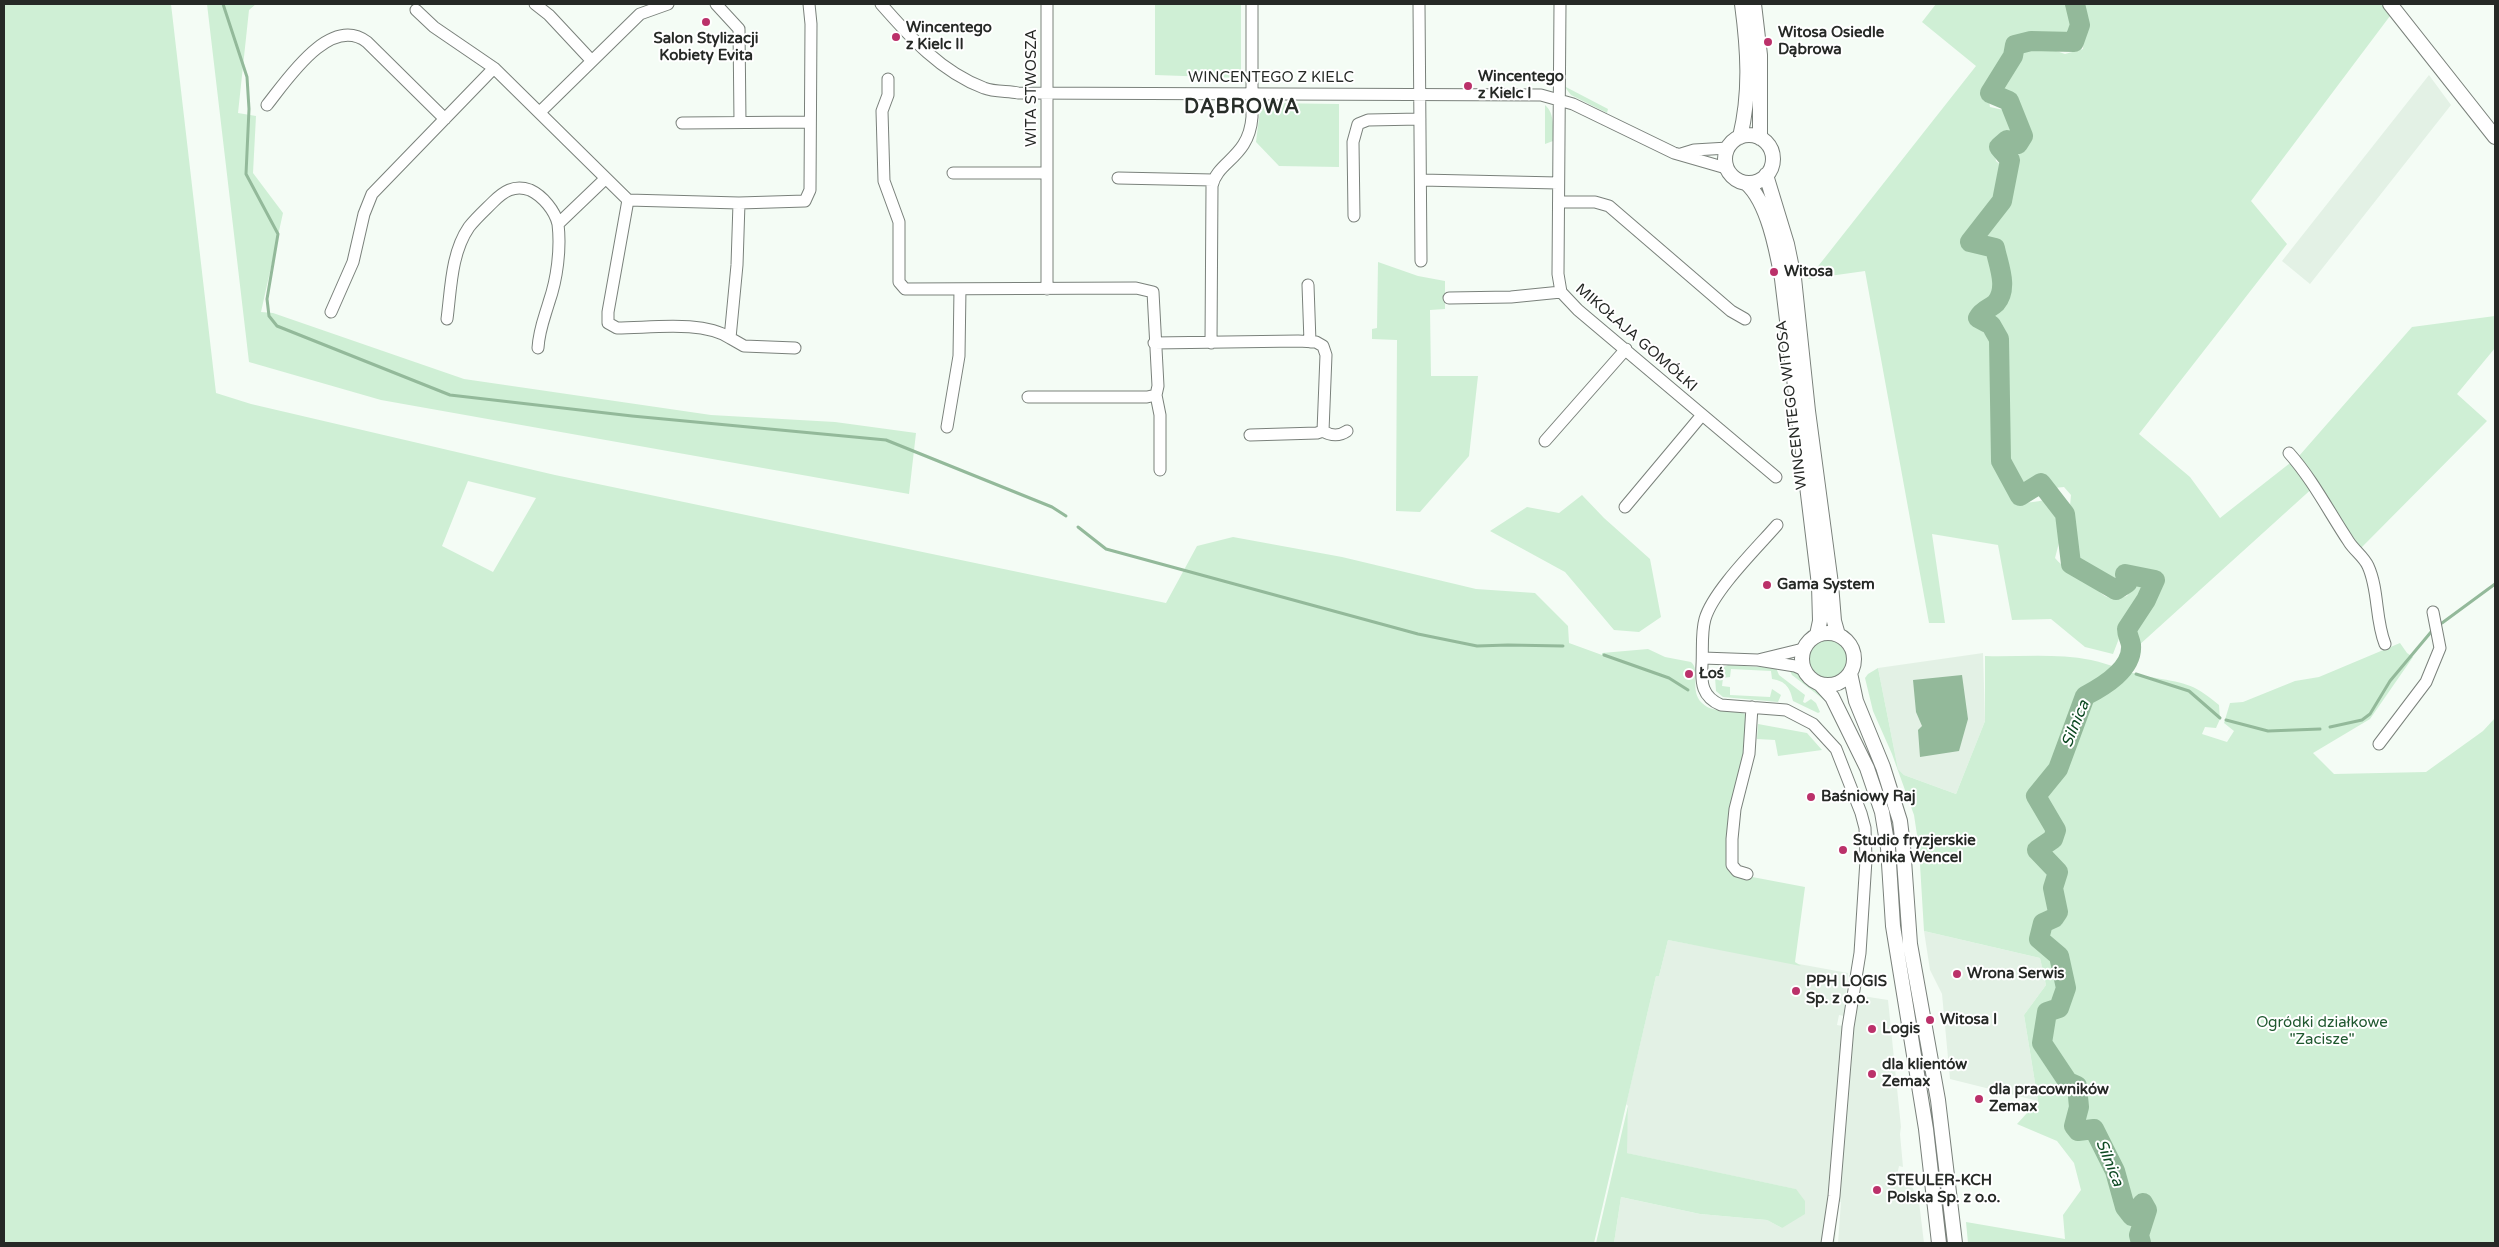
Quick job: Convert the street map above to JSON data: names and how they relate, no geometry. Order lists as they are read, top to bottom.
{
  "streets": {
    "main road": ["WINCENTEGO WITOSA"],
    "street": ["WINCENTEGO Z KIELC", "WITA STWOSZA", "MIKOŁAJA GOMÓŁKI"]
  },
  "crossings": [
    ["WINCENTEGO Z KIELC", "WITA STWOSZA"],
    ["WINCENTEGO Z KIELC", "MIKOŁAJA GOMÓŁKI"],
    ["WINCENTEGO Z KIELC", "WINCENTEGO WITOSA"]
  ],
  "districts": ["DĄBROWA"],
  "water": ["Silnica"],
  "parks": ["Ogródki działkowe \"Zacisze\""],
  "places": [
    "Salon Stylizacji Kobiety Evita",
    "Wincentego z Kielc II",
    "Witosa Osiedle Dąbrowa",
    "Wincentego z Kielc I",
    "Witosa",
    "Gama System",
    "Łoś",
    "Baśniowy Raj",
    "Studio fryzjerskie Monika Wencel",
    "Wrona Serwis",
    "PPH LOGIS Sp. z o.o.",
    "Witosa I",
    "Logis",
    "dla klientów Zemax",
    "dla pracowników Zemax",
    "STEULER-KCH Polska Sp. z o.o."
  ]
}
